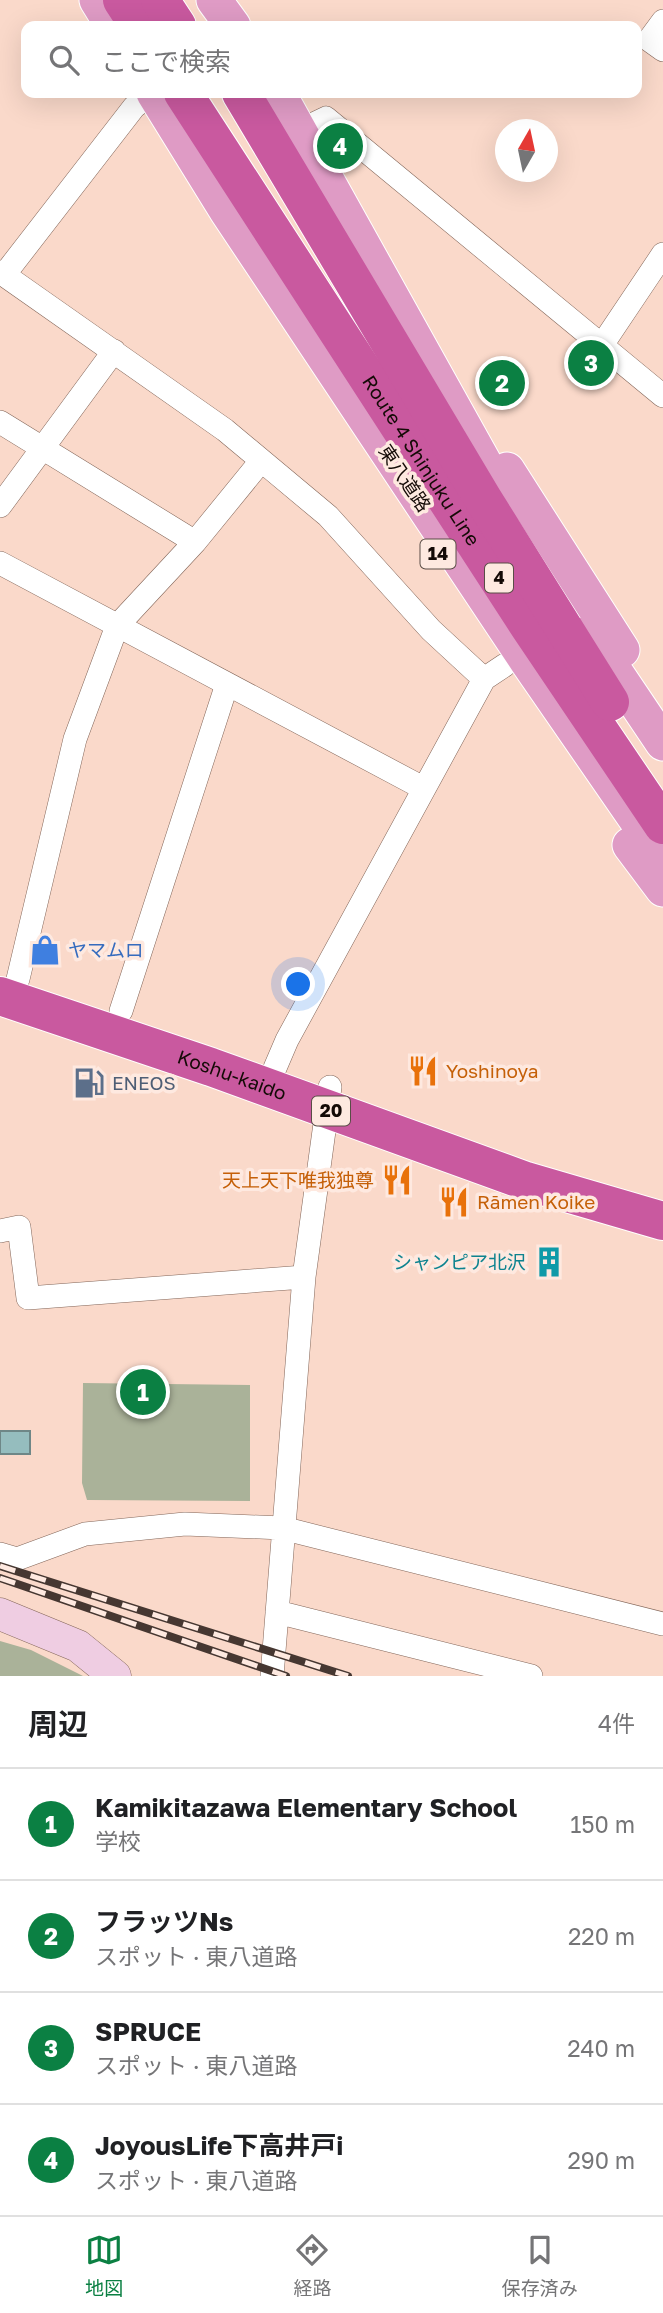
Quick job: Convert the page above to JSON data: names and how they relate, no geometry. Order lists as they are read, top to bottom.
{
  "streets": {
    "highway": [
      "Route 4 Shinjuku Line",
      "4",
      "Koshu-kaido",
      "20"
    ],
    "main road": ["東八道路", "14"]
  },
  "crossings": [
    ["東八道路", "14"]
  ],
  "places": {
    "shop": ["ヤマムロ"],
    "restaurant": ["Yoshinoya", "天上天下唯我独尊", "Rāmen Koike"],
    "fuel station": ["ENEOS"],
    "building": ["シャンピア北沢"]
  },
  "north": "top",
  "page": {
    "search": "ここで検索",
    "pins": [
      "4",
      "3",
      "2",
      "1"
    ],
    "heading": ["周辺", "4件"],
    "list": [
      {
        "mark": "1",
        "name": "Kamikitazawa Elementary School",
        "note": "学校",
        "value": "150 m"
      },
      {
        "mark": "2",
        "name": "フラッツNs",
        "note": "スポット · 東八道路",
        "value": "220 m"
      },
      {
        "mark": "3",
        "name": "SPRUCE",
        "note": "スポット · 東八道路",
        "value": "240 m"
      },
      {
        "mark": "4",
        "name": "JoyousLife下高井戸i",
        "note": "スポット · 東八道路",
        "value": "290 m"
      }
    ],
    "nav": ["地図", "経路", "保存済み"]
  }
}
